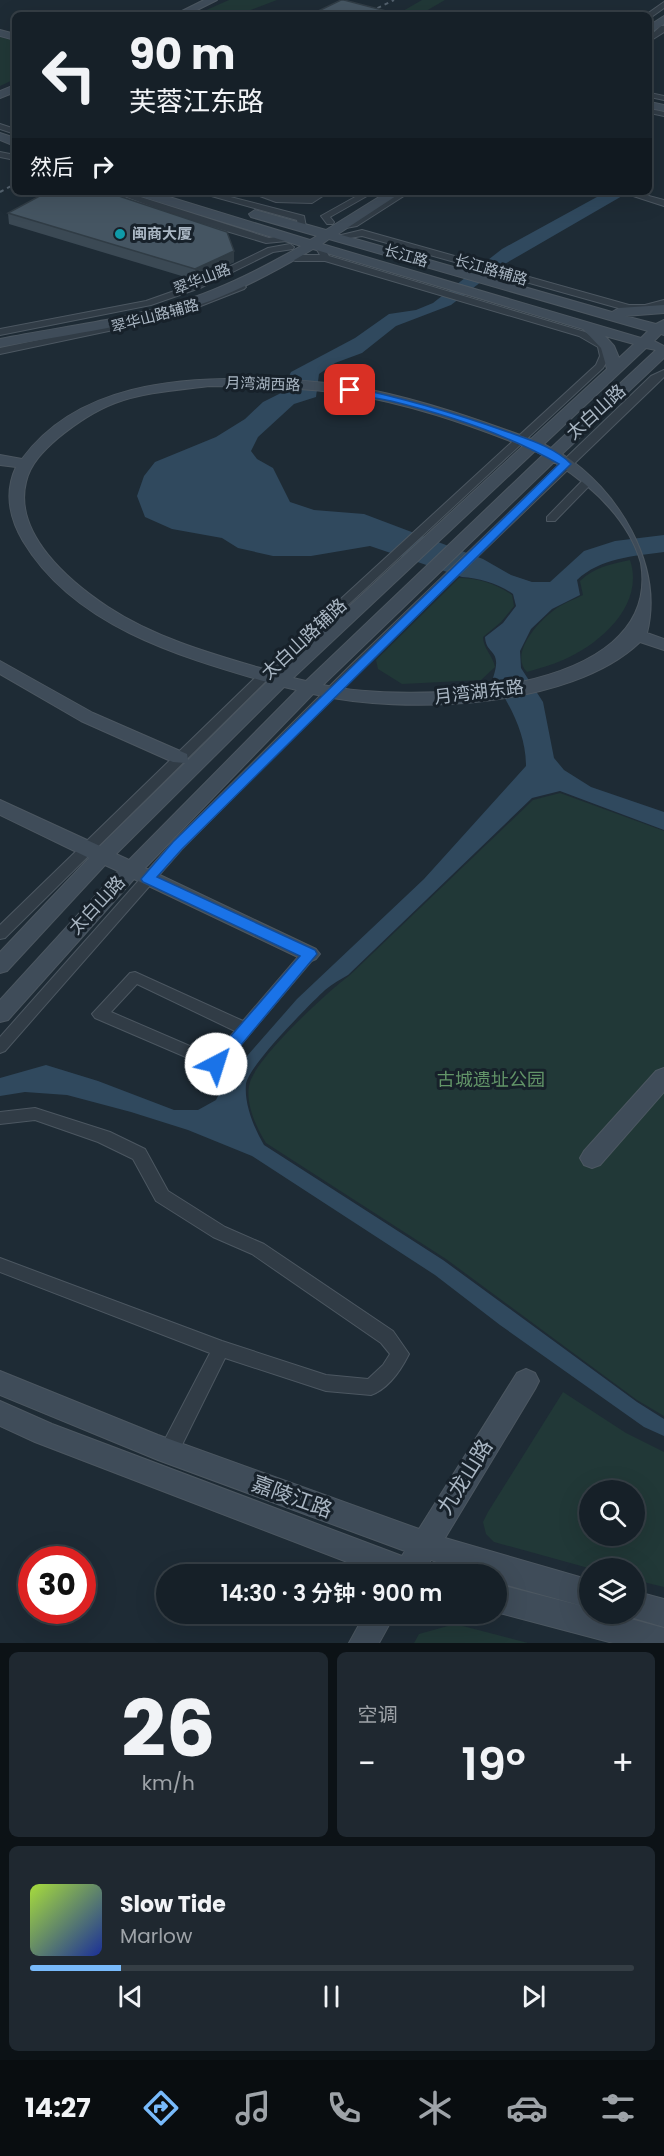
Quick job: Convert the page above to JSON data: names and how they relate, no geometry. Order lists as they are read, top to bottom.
{
  "streets": {
    "main road": [
      "长江路",
      "翠华山路",
      "月湾湖西路",
      "太白山路",
      "月湾湖东路",
      "九龙山路",
      "嘉陵江路"
    ],
    "street": ["长江路辅路", "翠华山路辅路", "太白山路辅路"]
  },
  "crossings": [
    ["长江路", "长江路辅路"],
    ["长江路", "翠华山路"],
    ["长江路", "翠华山路辅路"],
    ["长江路", "太白山路"],
    ["长江路辅路", "翠华山路"],
    ["长江路辅路", "月湾湖西路"],
    ["长江路辅路", "太白山路"],
    ["翠华山路", "翠华山路辅路"],
    ["月湾湖西路", "太白山路"],
    ["月湾湖西路", "太白山路辅路"],
    ["月湾湖西路", "月湾湖东路"],
    ["太白山路", "太白山路辅路"],
    ["太白山路", "月湾湖东路"],
    ["九龙山路", "嘉陵江路"]
  ],
  "parks": ["古城遗址公园"],
  "places": ["闽商大厦"],
  "page": {
    "turn": ["90 m", "芙蓉江东路"],
    "then": "然后",
    "limit": "30",
    "trip": "14:30 · 3 分钟 · 900 m",
    "tile": [
      ["26", "km/h"],
      "空调"
    ],
    "heat": ["−", "19°", "+"],
    "song": ["Slow Tide", "Marlow"],
    "tabs": "14:27"
  }
}
